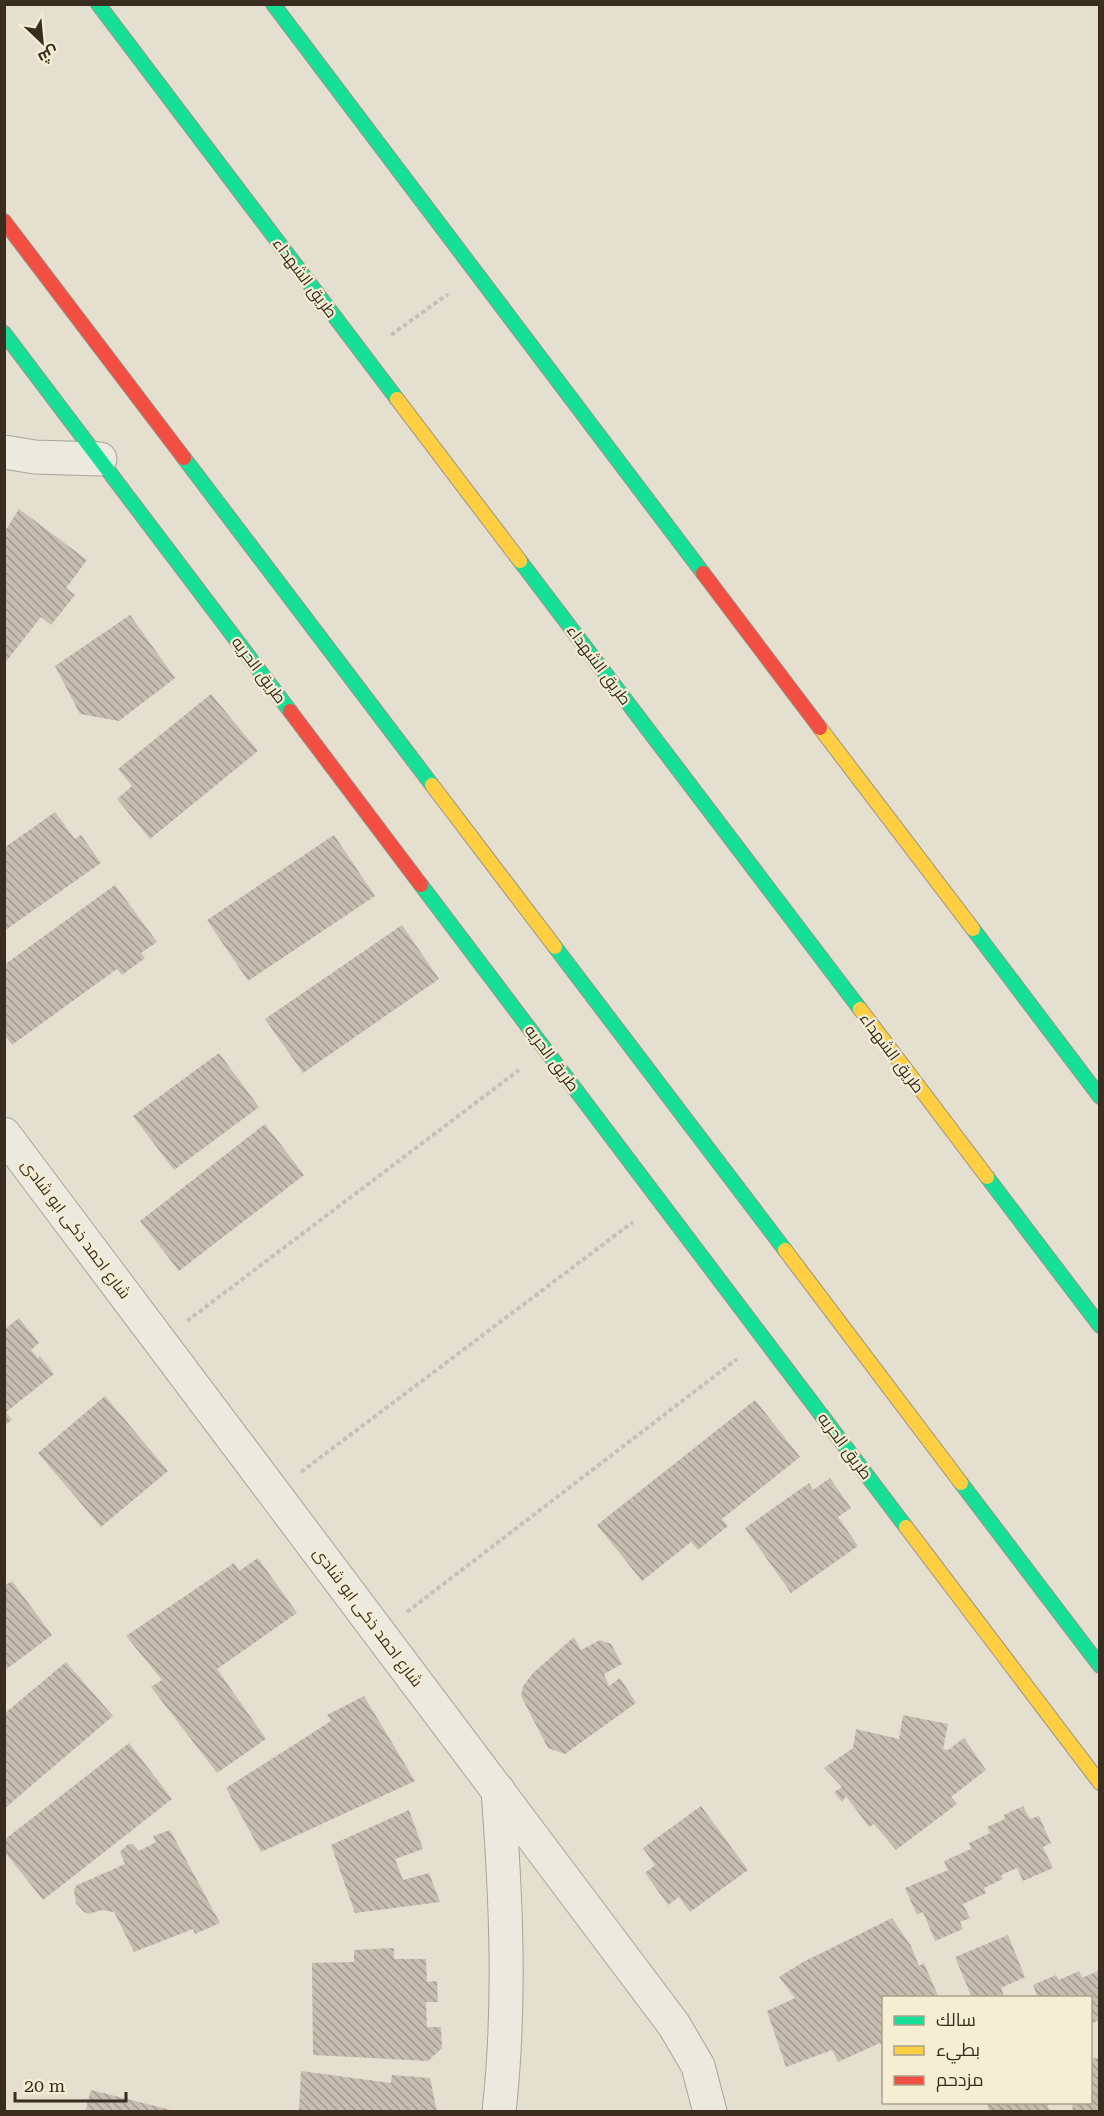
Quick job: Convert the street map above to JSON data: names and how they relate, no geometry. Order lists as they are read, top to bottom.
{
  "streets": {
    "street": ["طريق الشهداء", "طريق الحريه", "شارع احمد ذكى ابو شادى"]
  },
  "legend": ["سالك", "بطيء", "مزدحم"],
  "scale_bar": "20 m",
  "north": "bottom right"
}
